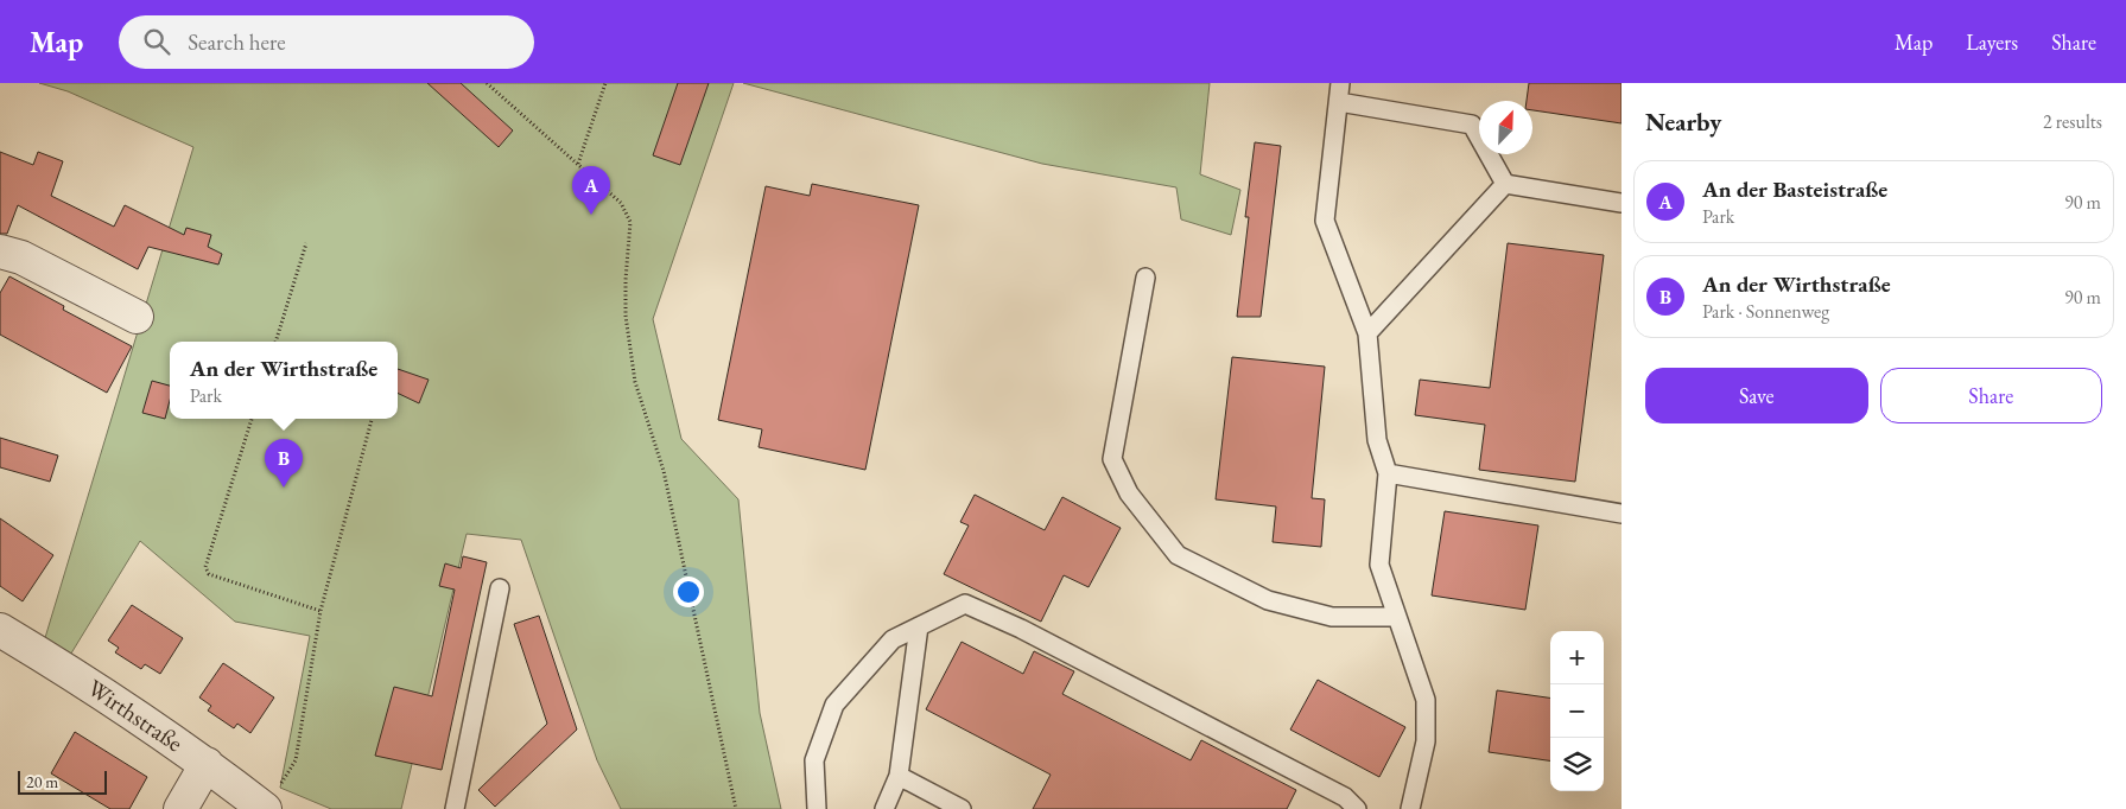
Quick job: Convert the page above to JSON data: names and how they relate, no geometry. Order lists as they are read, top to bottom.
{
  "streets": {
    "street": ["Wirthstraße"]
  },
  "scale_bar": "20 m",
  "north": "top right",
  "page": {
    "header": "Map",
    "search": "Search here",
    "nav": ["Map", "Layers", "Share"],
    "heading": ["Nearby", "2 results"],
    "list": [
      {
        "mark": "A",
        "name": "An der Basteistraße",
        "note": "Park",
        "value": "90 m"
      },
      {
        "mark": "B",
        "name": "An der Wirthstraße",
        "note": "Park · Sonnenweg",
        "value": "90 m"
      }
    ],
    "pins": ["A", "B"],
    "popup": ["An der Wirthstraße", "Park"],
    "buttons": ["Save", "Share"],
    "map_buttons": ["+", "−"],
    "scale": "20 m"
  }
}
